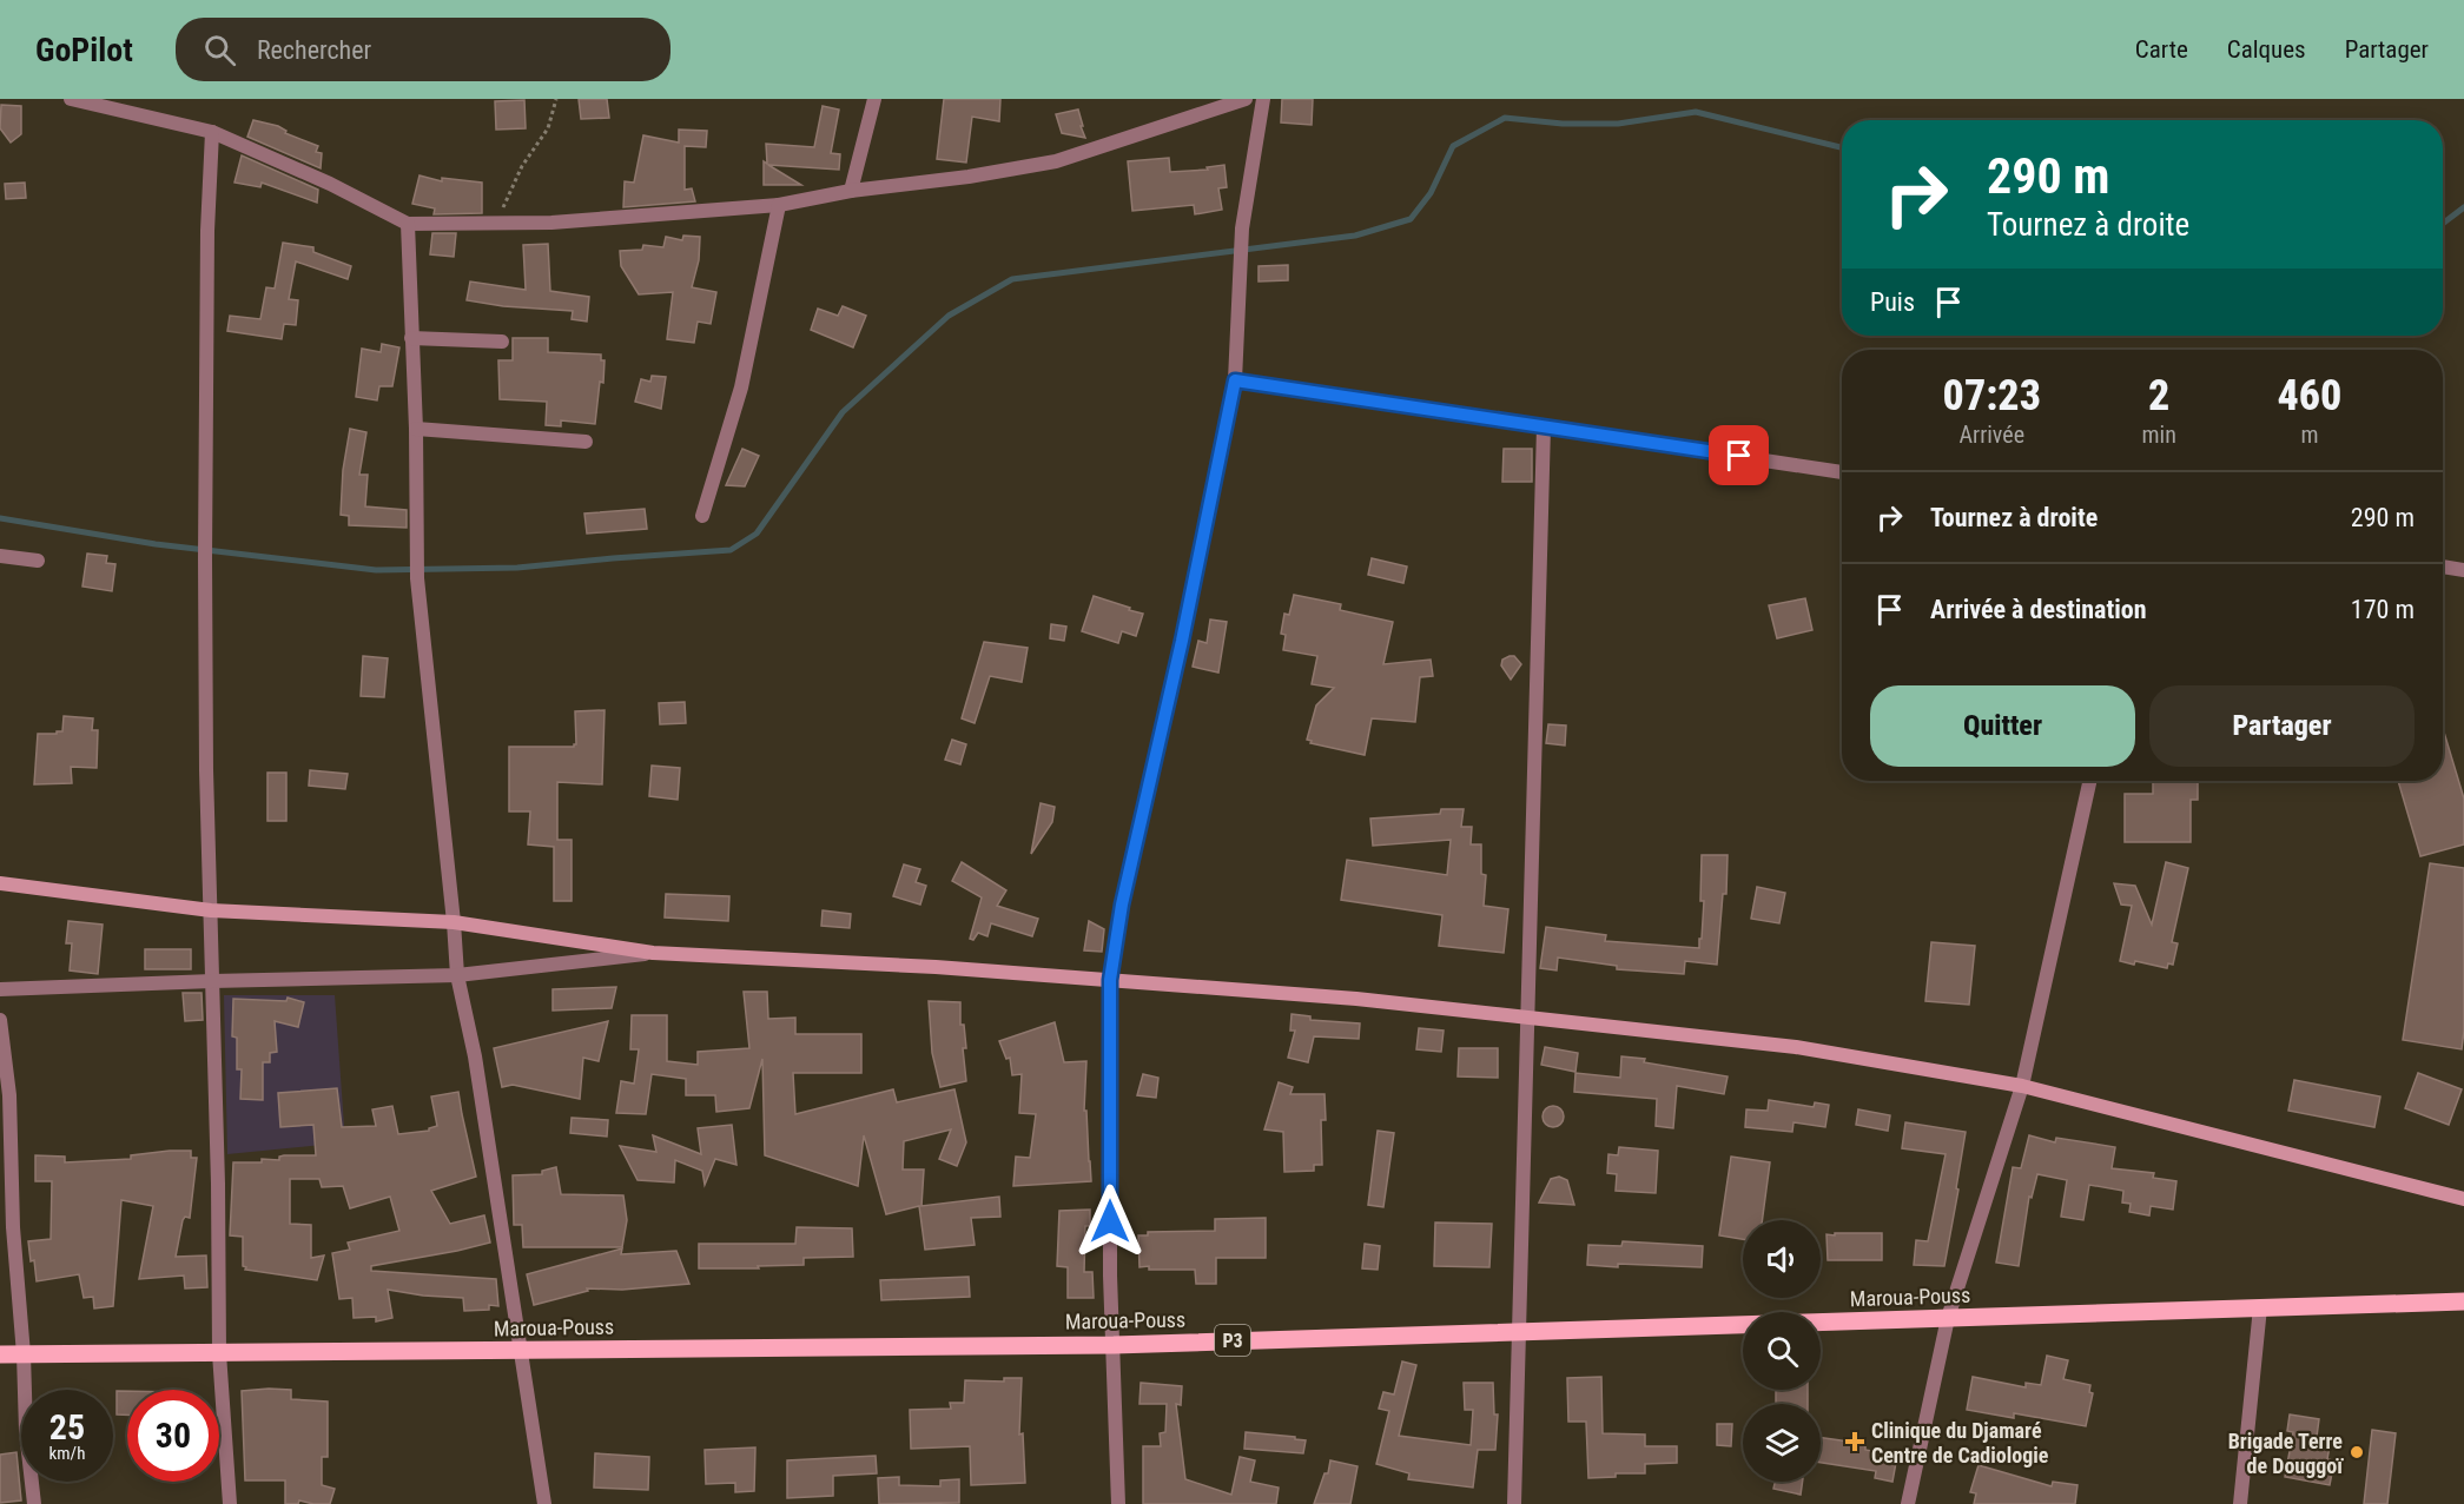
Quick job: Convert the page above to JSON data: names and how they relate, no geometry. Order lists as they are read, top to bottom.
{
  "streets": {
    "main road": ["Maroua-Pouss", "P3"]
  },
  "places": {
    "health": ["Clinique du Djamaré Centre de Cadiologie"],
    "other": ["Brigade Terre de Douggoï"]
  },
  "page": {
    "header": "GoPilot",
    "search": "Rechercher",
    "nav": ["Carte", "Calques", "Partager"],
    "turn": ["290 m", "Tournez à droite"],
    "then": "Puis",
    "eta": [
      "07:23",
      "Arrivée",
      "2",
      "min",
      "460",
      "m"
    ],
    "list": [
      {
        "name": "Tournez à droite",
        "value": "290 m"
      },
      {
        "name": "Arrivée à destination",
        "value": "170 m"
      }
    ],
    "buttons": ["Quitter", "Partager"],
    "speed": "25 km/h",
    "limit": "30"
  }
}
